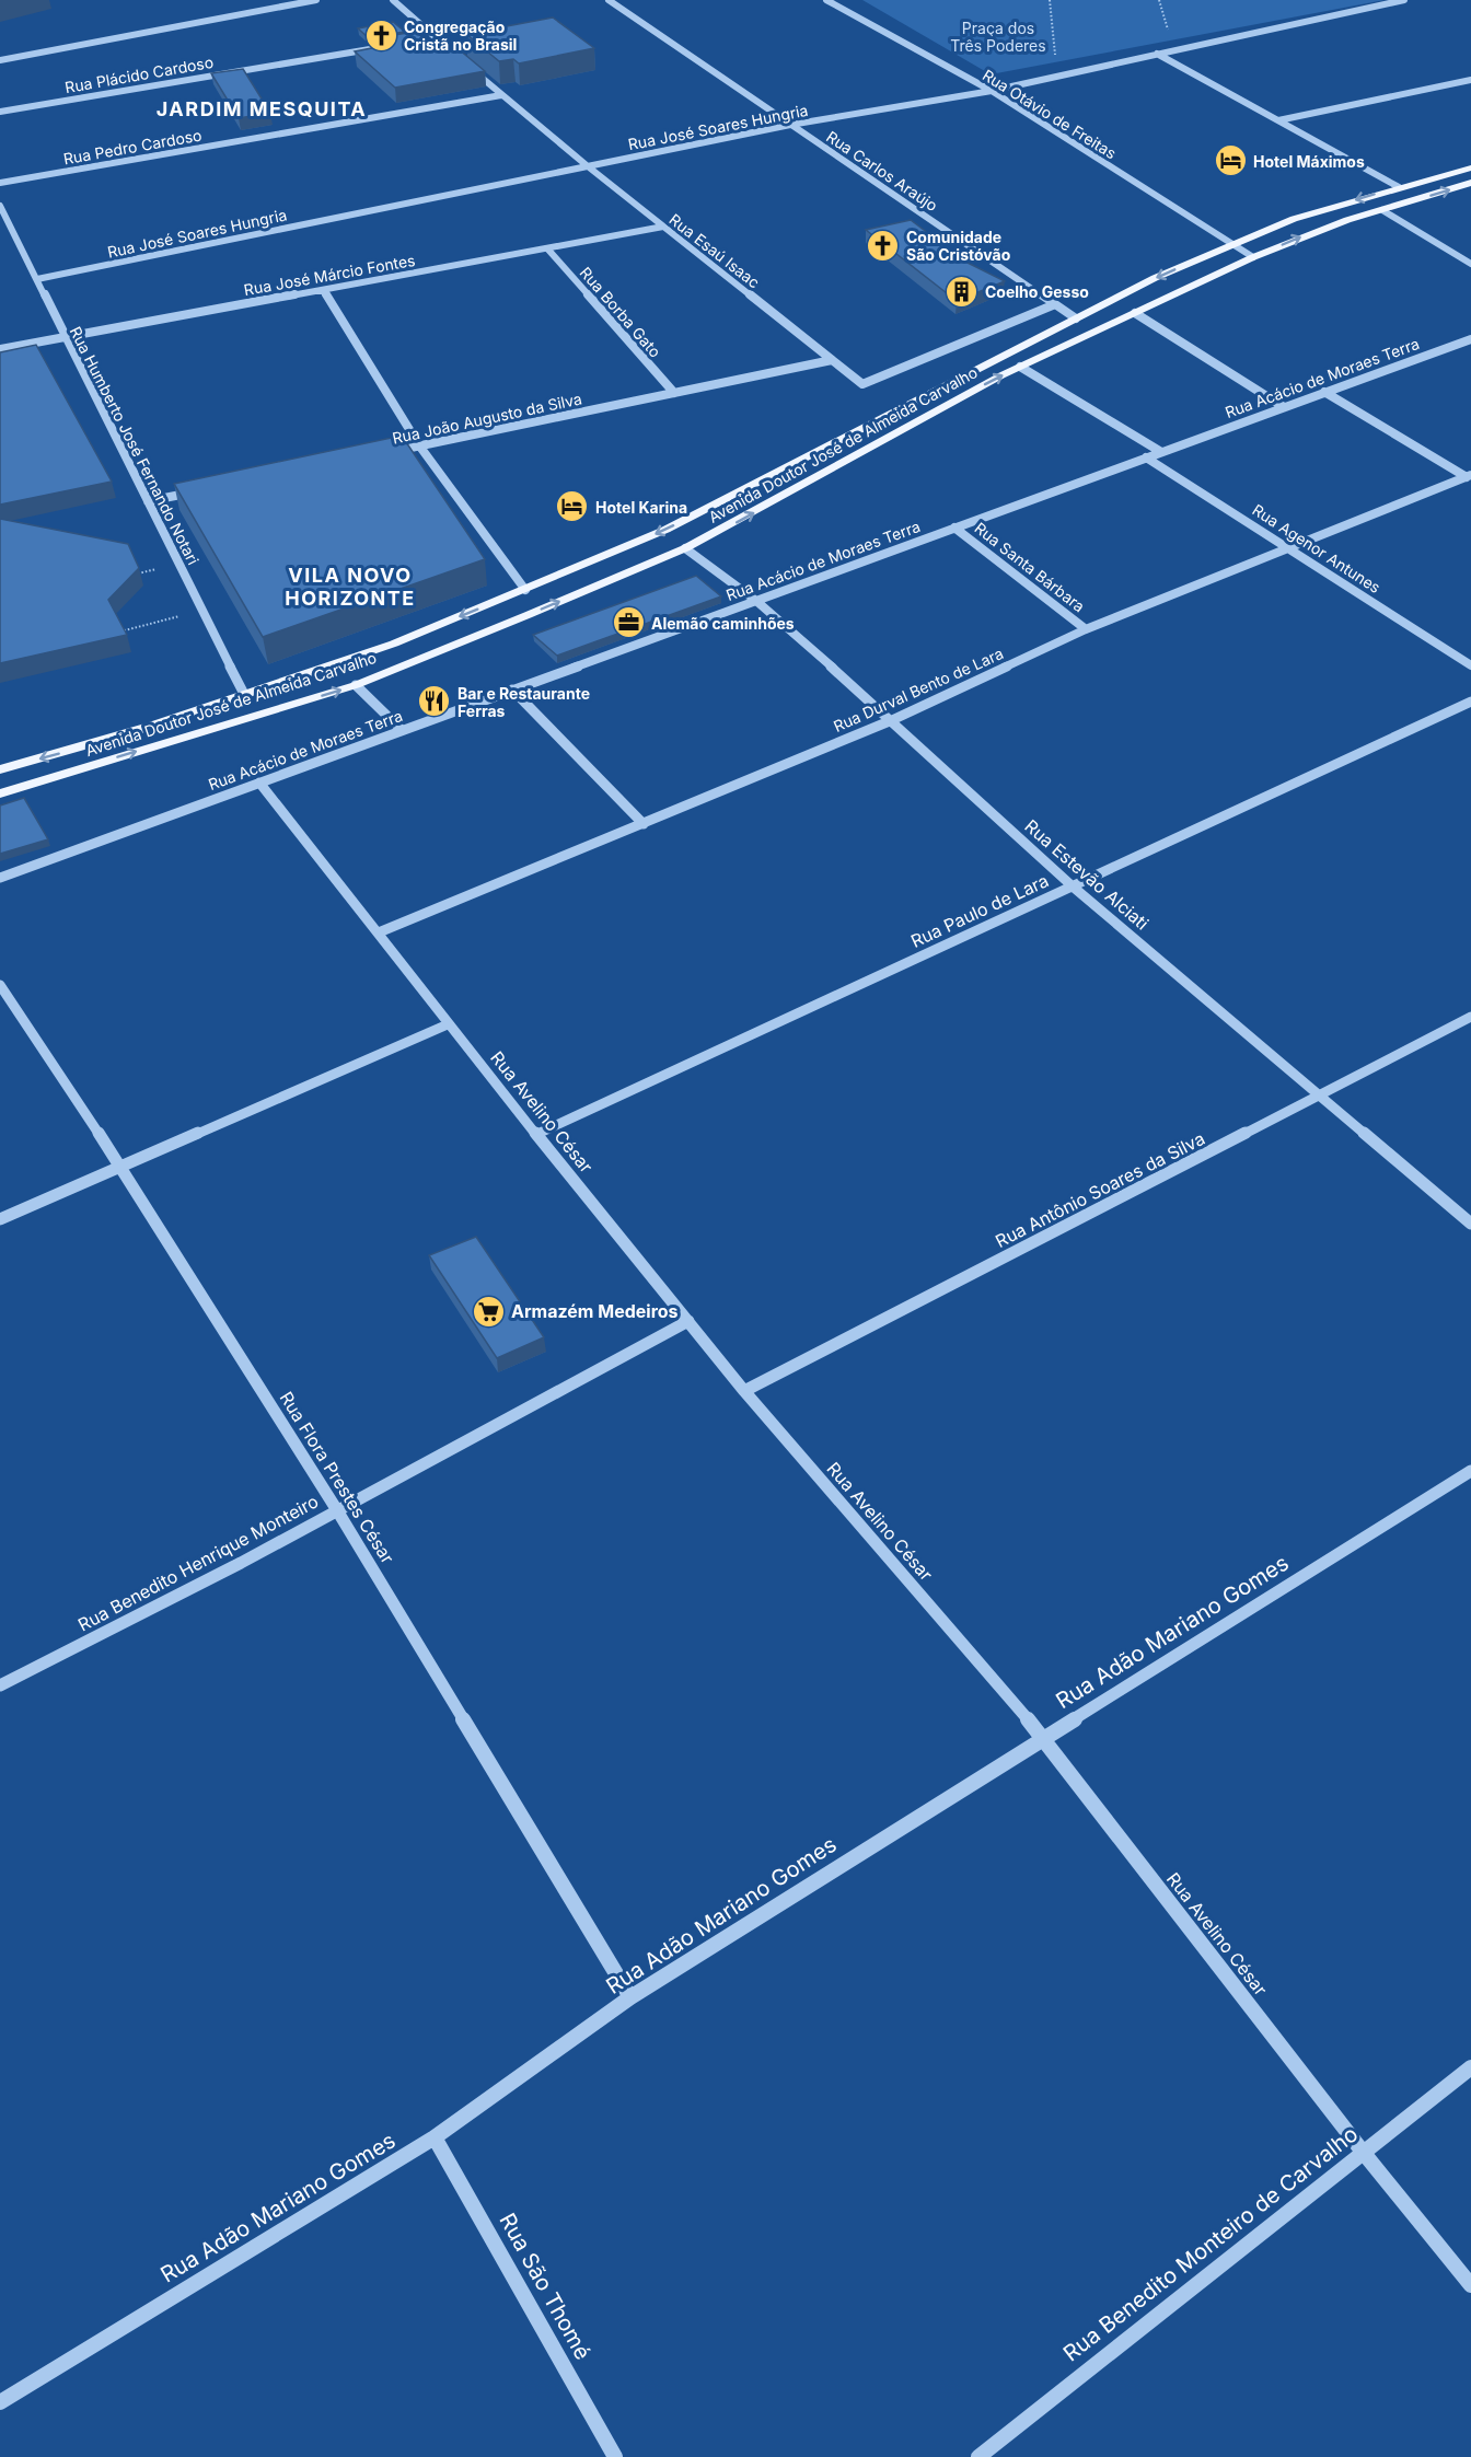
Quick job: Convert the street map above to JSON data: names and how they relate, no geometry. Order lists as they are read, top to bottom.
{
  "streets": {
    "main road": ["Avenida Doutor José de Almeida Carvalho"],
    "street": [
      "Rua Plácido Cardoso",
      "Rua Otávio de Freitas",
      "Rua José Soares Hungria",
      "Rua Pedro Cardoso",
      "Rua Carlos Araújo",
      "Rua Esaú Isaac",
      "Rua José Márcio Fontes",
      "Rua Borba Gato",
      "Rua Acácio de Moraes Terra",
      "Rua João Augusto da Silva",
      "Rua Humberto José Fernando Notari",
      "Rua Agenor Antunes",
      "Rua Santa Bárbara",
      "Rua Durval Bento de Lara",
      "Rua Estevão Alciati",
      "Rua Paulo de Lara",
      "Rua Avelino César",
      "Rua Antônio Soares da Silva",
      "Rua Flora Prestes César",
      "Rua Benedito Henrique Monteiro",
      "Rua Adão Mariano Gomes",
      "Rua Benedito Monteiro de Carvalho",
      "Rua São Thomé"
    ]
  },
  "crossings": [
    ["Rua Otávio de Freitas", "Rua José Soares Hungria"],
    ["Rua Otávio de Freitas", "Avenida Doutor José de Almeida Carvalho"],
    ["Rua José Soares Hungria", "Rua Carlos Araújo"],
    ["Rua José Soares Hungria", "Rua Esaú Isaac"],
    ["Rua José Soares Hungria", "Rua Humberto José Fernando Notari"],
    ["Rua Pedro Cardoso", "Rua Esaú Isaac"],
    ["Rua Carlos Araújo", "Rua Esaú Isaac"],
    ["Rua Carlos Araújo", "Avenida Doutor José de Almeida Carvalho"],
    ["Rua Esaú Isaac", "Rua José Márcio Fontes"],
    ["Rua Esaú Isaac", "Rua João Augusto da Silva"],
    ["Rua José Márcio Fontes", "Rua Borba Gato"],
    ["Rua José Márcio Fontes", "Rua Humberto José Fernando Notari"],
    ["Rua Borba Gato", "Rua João Augusto da Silva"],
    ["Rua Acácio de Moraes Terra", "Rua Agenor Antunes"],
    ["Rua Acácio de Moraes Terra", "Rua Santa Bárbara"],
    ["Rua Acácio de Moraes Terra", "Rua Estevão Alciati"],
    ["Rua Acácio de Moraes Terra", "Rua Avelino César"],
    ["Avenida Doutor José de Almeida Carvalho", "Rua Humberto José Fernando Notari"],
    ["Avenida Doutor José de Almeida Carvalho", "Rua Estevão Alciati"],
    ["Rua Agenor Antunes", "Rua Durval Bento de Lara"],
    ["Rua Santa Bárbara", "Rua Durval Bento de Lara"],
    ["Rua Durval Bento de Lara", "Rua Estevão Alciati"],
    ["Rua Durval Bento de Lara", "Rua Avelino César"],
    ["Rua Estevão Alciati", "Rua Paulo de Lara"],
    ["Rua Estevão Alciati", "Rua Antônio Soares da Silva"],
    ["Rua Paulo de Lara", "Rua Avelino César"],
    ["Rua Avelino César", "Rua Antônio Soares da Silva"],
    ["Rua Avelino César", "Rua Benedito Henrique Monteiro"],
    ["Rua Avelino César", "Rua Adão Mariano Gomes"],
    ["Rua Avelino César", "Rua Benedito Monteiro de Carvalho"],
    ["Rua Flora Prestes César", "Rua Benedito Henrique Monteiro"],
    ["Rua Flora Prestes César", "Rua Adão Mariano Gomes"],
    ["Rua Adão Mariano Gomes", "Rua São Thomé"]
  ],
  "districts": ["JARDIM MESQUITA", "VILA NOVO HORIZONTE"],
  "parks": ["Praça dos Três Poderes"],
  "places": {
    "church": ["Congregação Cristã no Brasil", "Comunidade São Cristóvão"],
    "hotel": ["Hotel Máximos", "Hotel Karina"],
    "building": ["Coelho Gesso"],
    "office": ["Alemão caminhões"],
    "restaurant": ["Bar e Restaurante Ferras"],
    "supermarket": ["Armazém Medeiros"]
  }
}
